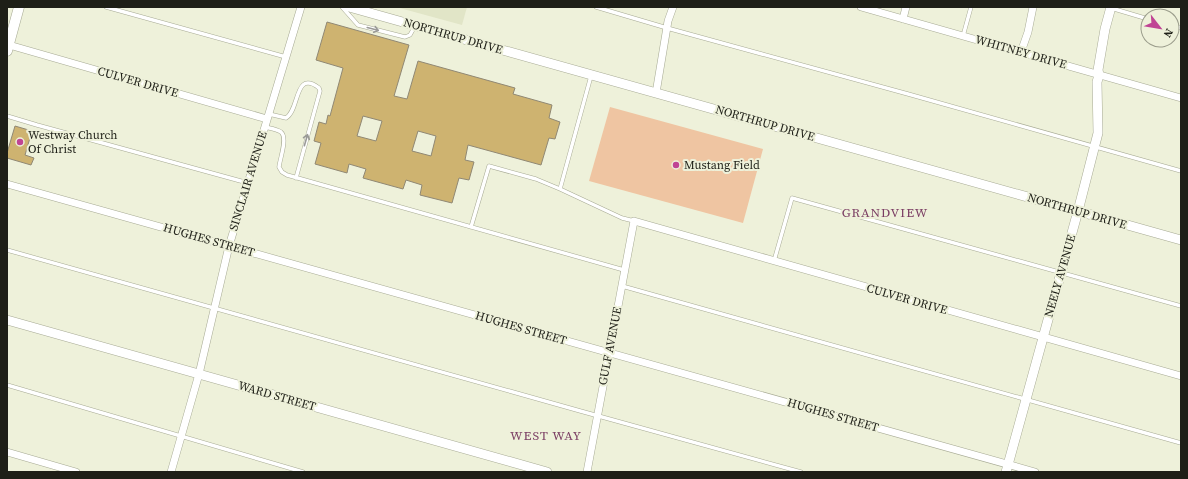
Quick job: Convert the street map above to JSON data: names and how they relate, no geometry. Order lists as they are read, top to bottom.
{
  "streets": {
    "street": [
      "NORTHRUP DRIVE",
      "WHITNEY DRIVE",
      "CULVER DRIVE",
      "SINCLAIR AVENUE",
      "HUGHES STREET",
      "NEELY AVENUE",
      "GULF AVENUE",
      "WARD STREET"
    ]
  },
  "crossings": [
    ["NORTHRUP DRIVE", "NEELY AVENUE"],
    ["WHITNEY DRIVE", "NEELY AVENUE"],
    ["CULVER DRIVE", "SINCLAIR AVENUE"],
    ["CULVER DRIVE", "NEELY AVENUE"],
    ["CULVER DRIVE", "GULF AVENUE"],
    ["SINCLAIR AVENUE", "HUGHES STREET"],
    ["SINCLAIR AVENUE", "WARD STREET"],
    ["HUGHES STREET", "NEELY AVENUE"],
    ["HUGHES STREET", "GULF AVENUE"]
  ],
  "districts": ["GRANDVIEW", "WEST WAY"],
  "places": ["Westway Church Of Christ", "Mustang Field"],
  "north": "bottom right"
}
